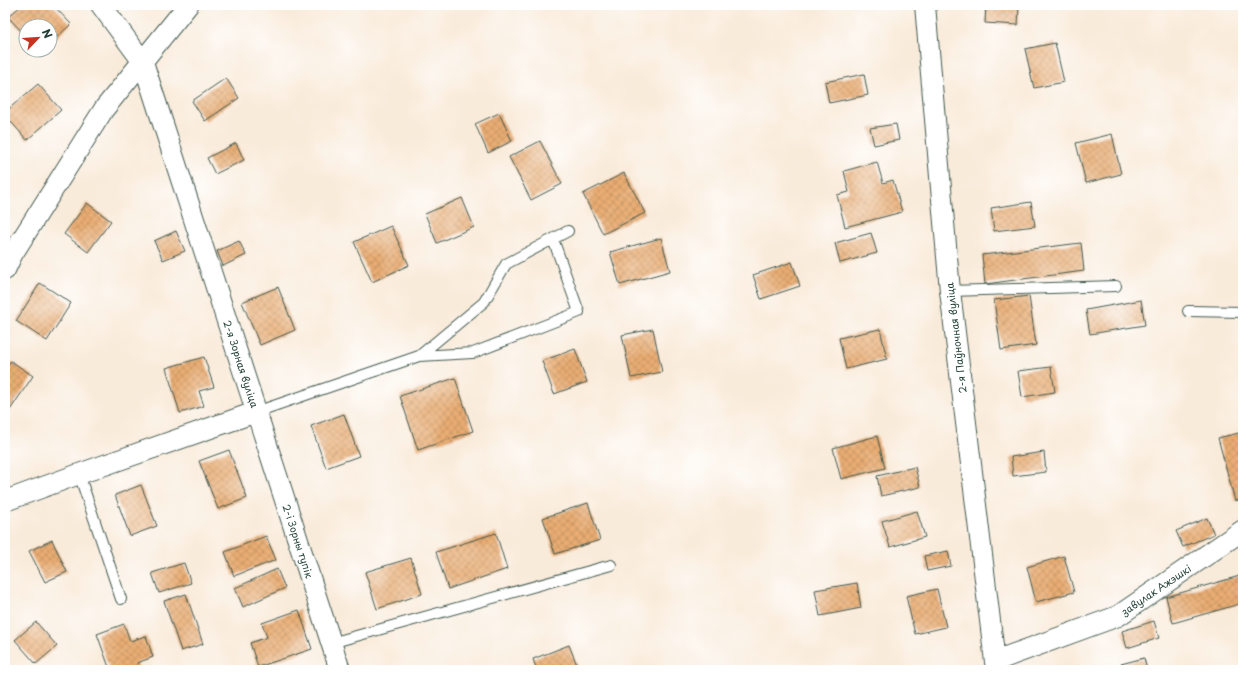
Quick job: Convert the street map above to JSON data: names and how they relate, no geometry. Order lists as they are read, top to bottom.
{
  "streets": {
    "street": [
      "2-я Паўночная вуліца",
      "2-я Зорная вуліца",
      "2-і Зорны тупік",
      "завулак Ажэшкі"
    ]
  },
  "crossings": [
    ["2-я Паўночная вуліца", "завулак Ажэшкі"],
    ["2-я Зорная вуліца", "2-і Зорны тупік"]
  ],
  "north": "top right"
}
